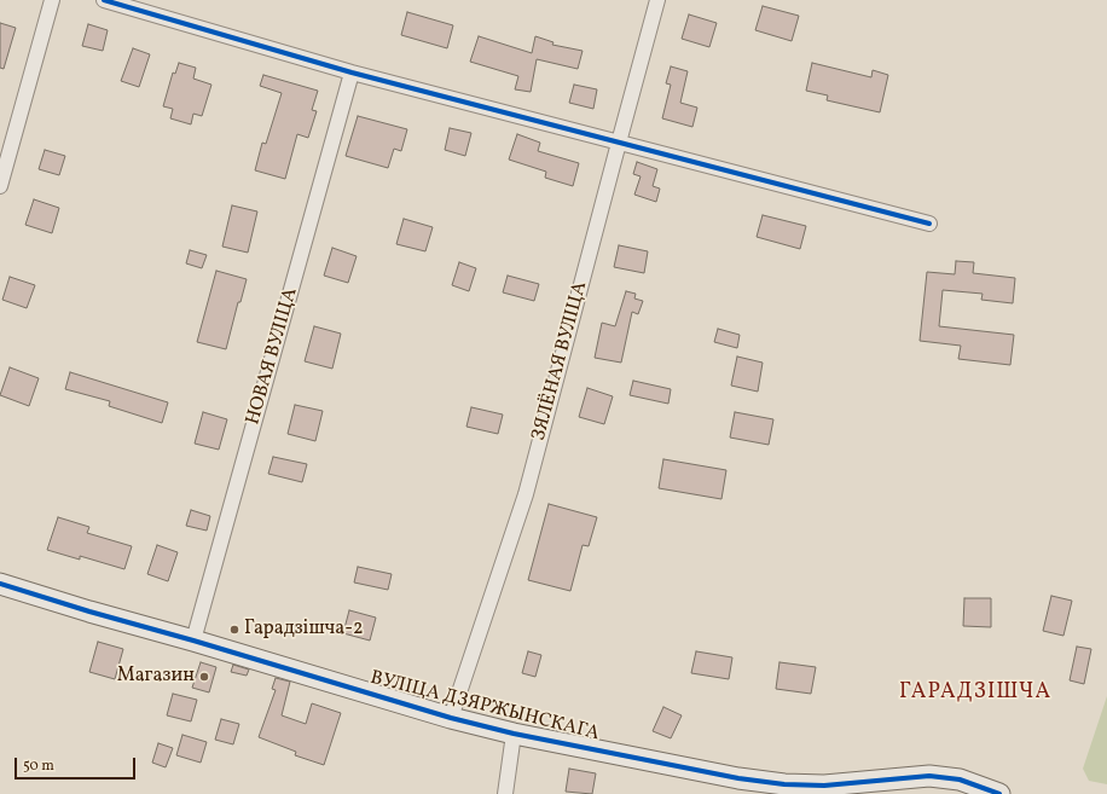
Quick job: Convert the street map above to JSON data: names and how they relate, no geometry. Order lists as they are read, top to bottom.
{
  "streets": {
    "street": ["НОВАЯ ВУЛІЦА", "ЗЯЛЁНАЯ ВУЛІЦА", "ВУЛІЦА ДЗЯРЖЫНСКАГА"]
  },
  "crossings": [
    ["НОВАЯ ВУЛІЦА", "ВУЛІЦА ДЗЯРЖЫНСКАГА"],
    ["ЗЯЛЁНАЯ ВУЛІЦА", "ВУЛІЦА ДЗЯРЖЫНСКАГА"]
  ],
  "districts": ["ГАРАДЗІШЧА"],
  "places": ["Гарадзішча-2", "Магазин"],
  "scale_bar": "50 m"
}
